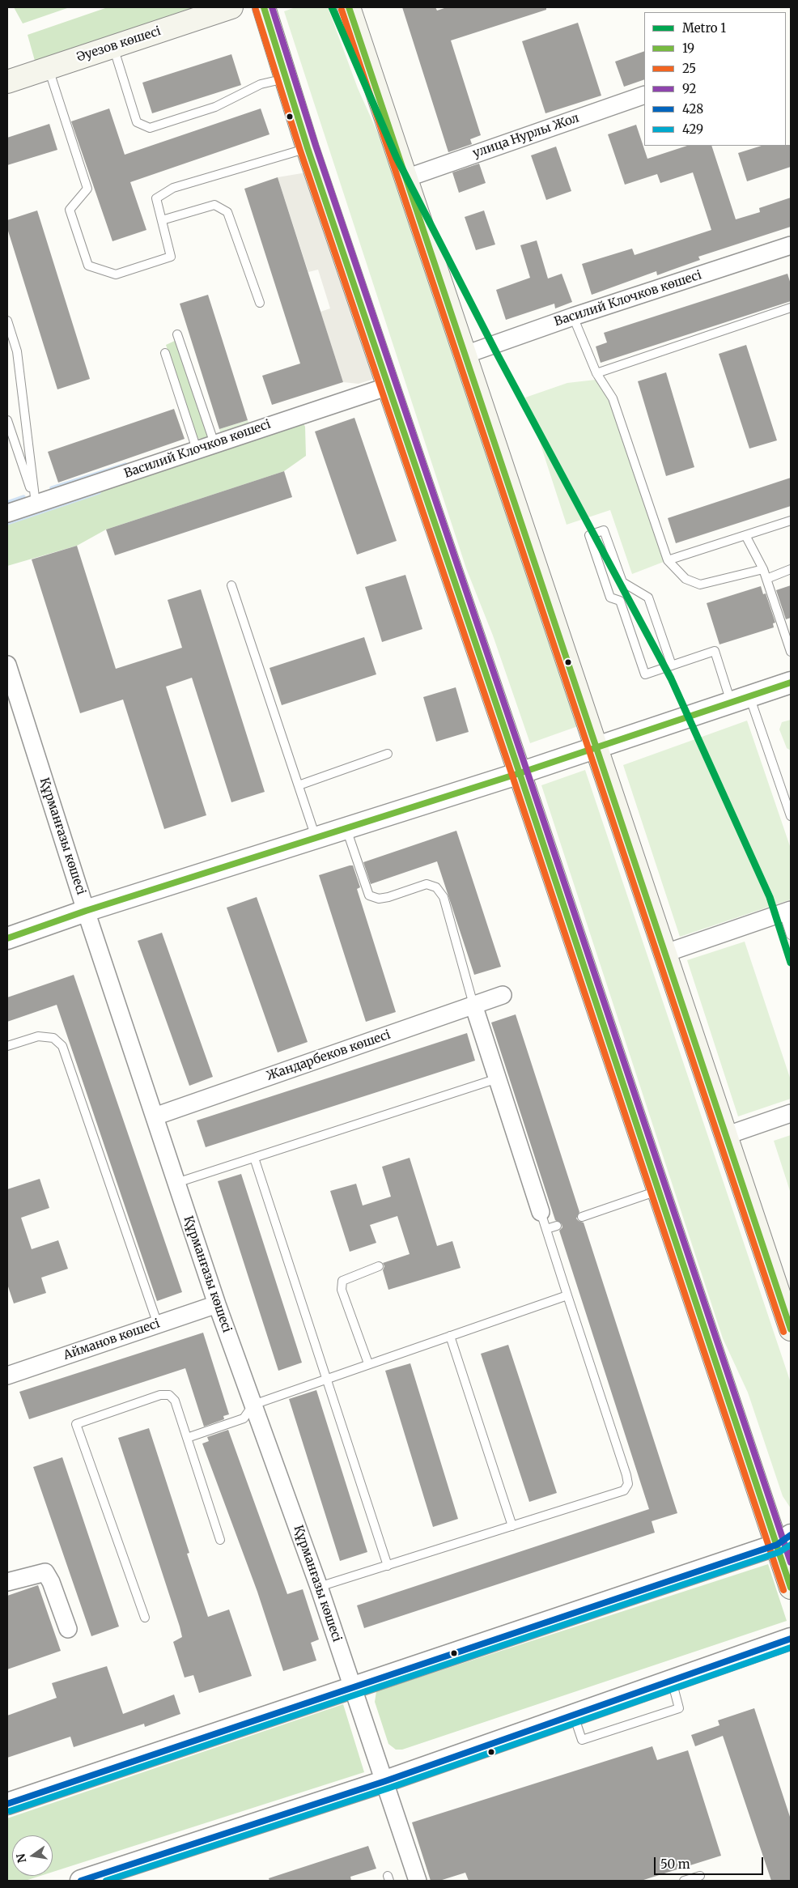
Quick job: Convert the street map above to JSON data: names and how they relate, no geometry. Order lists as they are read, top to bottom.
{
  "streets": {
    "main road": ["Әуезов көшесі"],
    "street": [
      "улица Нурлы Жол",
      "Василий Клочков көшесі",
      "Құрманғазы көшесі",
      "Жандарбеков көшесі",
      "Айманов көшесі"
    ]
  },
  "crossings": [
    ["Құрманғазы көшесі", "Жандарбеков көшесі"],
    ["Құрманғазы көшесі", "Айманов көшесі"]
  ],
  "lines": [
    "metro line 1",
    "transit line 19",
    "transit line 92",
    "transit line 25",
    "transit line 428",
    "transit line 429"
  ],
  "legend": [
    "Metro 1",
    "19",
    "25",
    "92",
    "428",
    "429"
  ],
  "scale_bar": "50 m",
  "north": "left"
}
